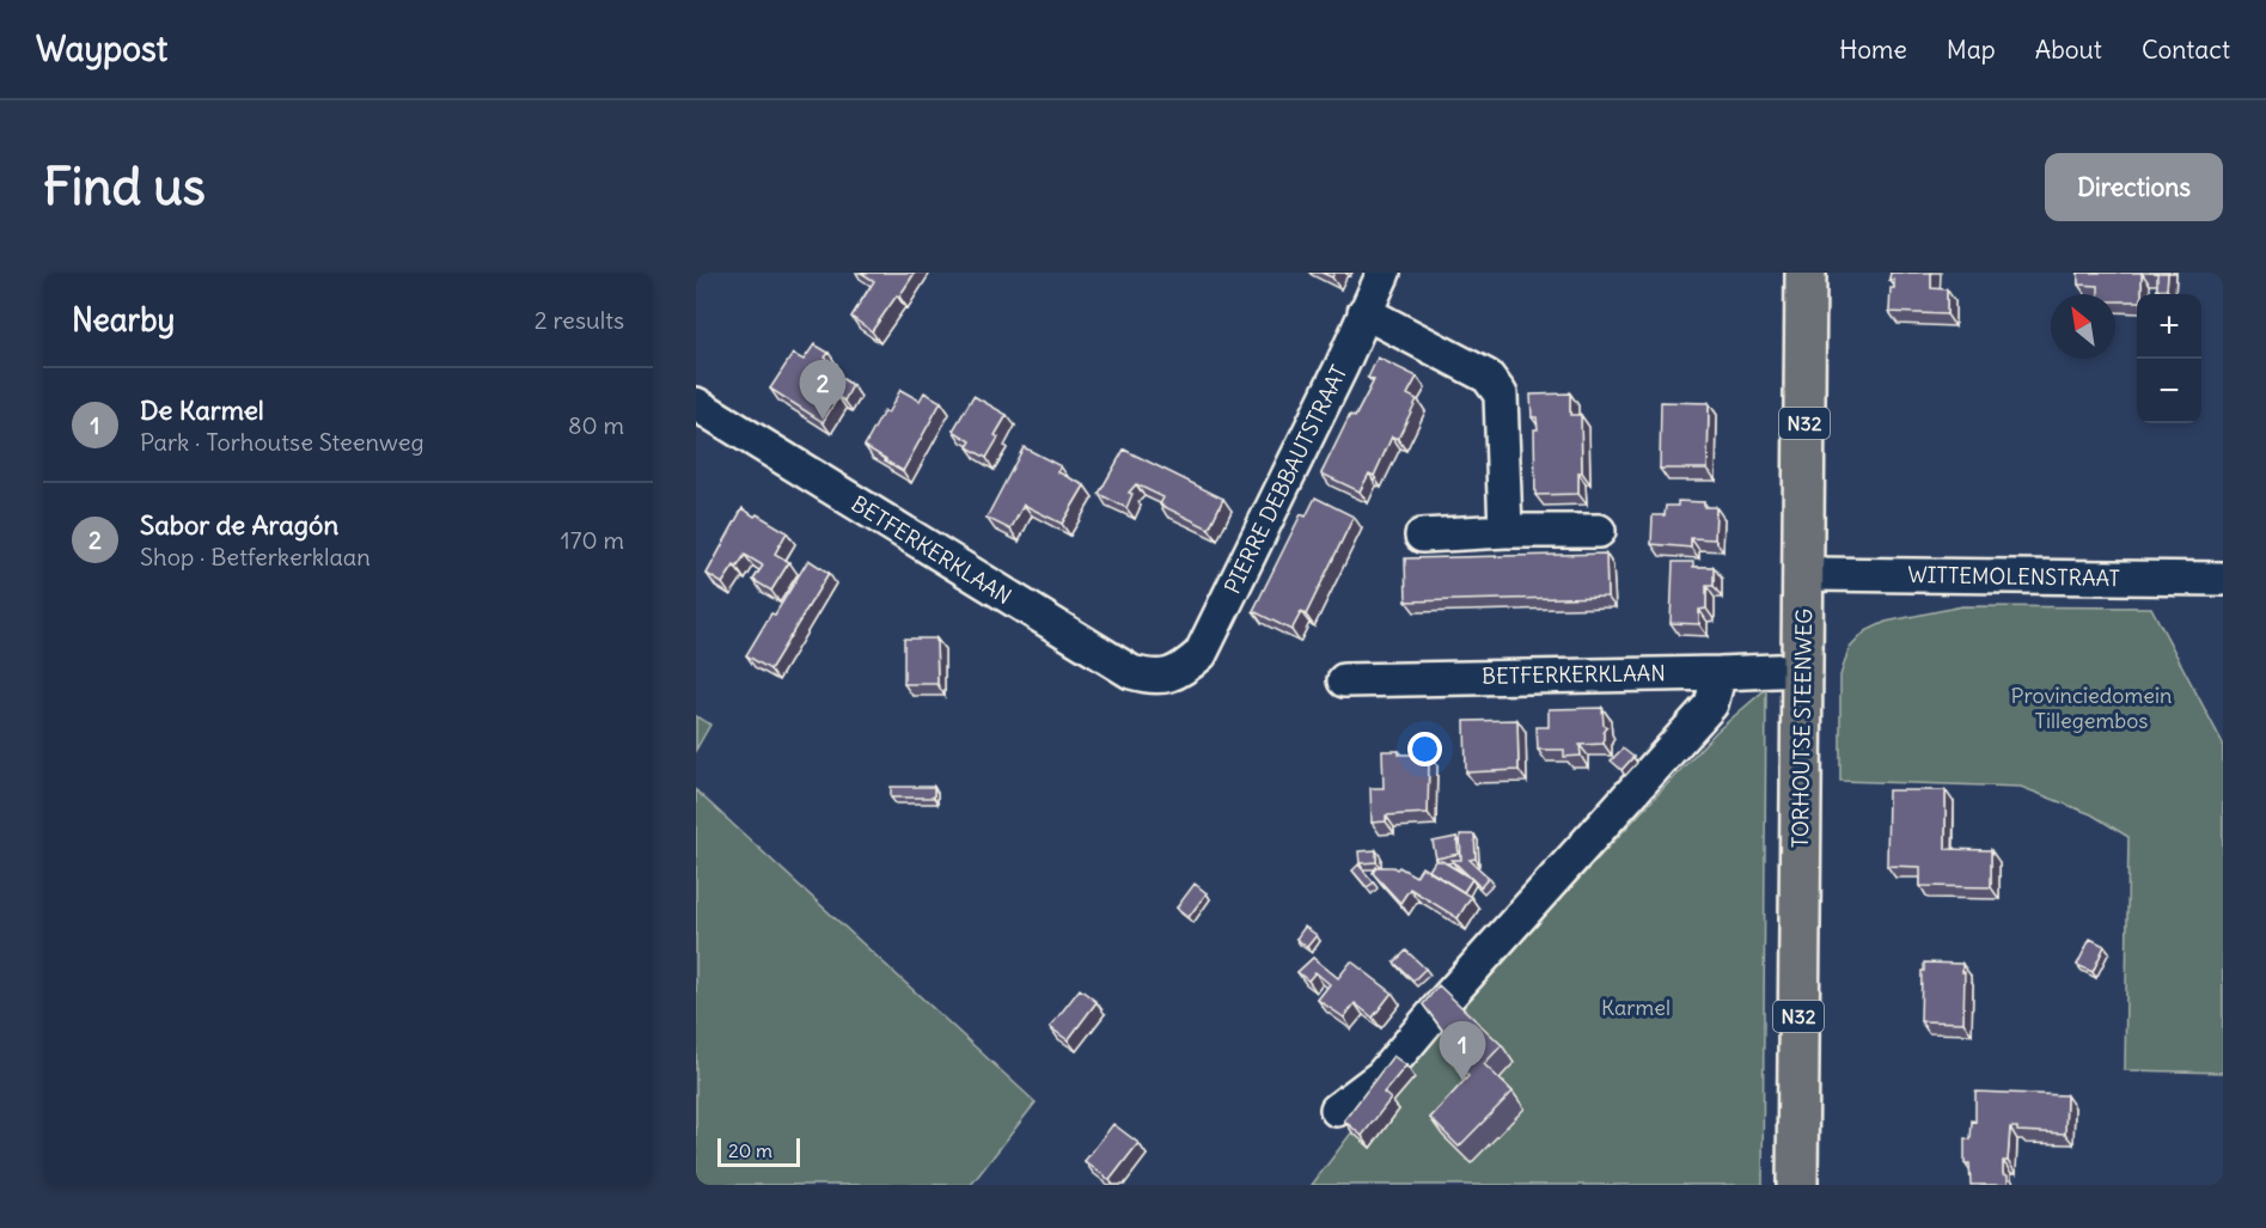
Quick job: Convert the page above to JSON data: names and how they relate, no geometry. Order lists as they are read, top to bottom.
{
  "streets": {
    "main road": ["N32", "TORHOUTSE STEENWEG"],
    "street": ["PIERRE DEBBAUTSTRAAT", "BETFERKERKLAAN", "WITTEMOLENSTRAAT"]
  },
  "crossings": [
    ["PIERRE DEBBAUTSTRAAT", "BETFERKERKLAAN"],
    ["BETFERKERKLAAN", "TORHOUTSE STEENWEG"],
    ["WITTEMOLENSTRAAT", "TORHOUTSE STEENWEG"]
  ],
  "parks": ["Provinciedomein Tillegembos", "Karmel"],
  "scale_bar": "20 m",
  "north": "top left",
  "page": {
    "header": "Waypost",
    "nav": [
      "Home",
      "Map",
      "About",
      "Contact"
    ],
    "buttons": "Directions",
    "title": "Find us",
    "heading": ["Nearby", "2 results"],
    "map_buttons": ["+", "−"],
    "pins": ["2", "1"],
    "list": [
      {
        "mark": "1",
        "name": "De Karmel",
        "note": "Park · Torhoutse Steenweg",
        "value": "80 m"
      },
      {
        "mark": "2",
        "name": "Sabor de Aragón",
        "note": "Shop · Betferkerklaan",
        "value": "170 m"
      }
    ],
    "scale": "20 m"
  }
}
